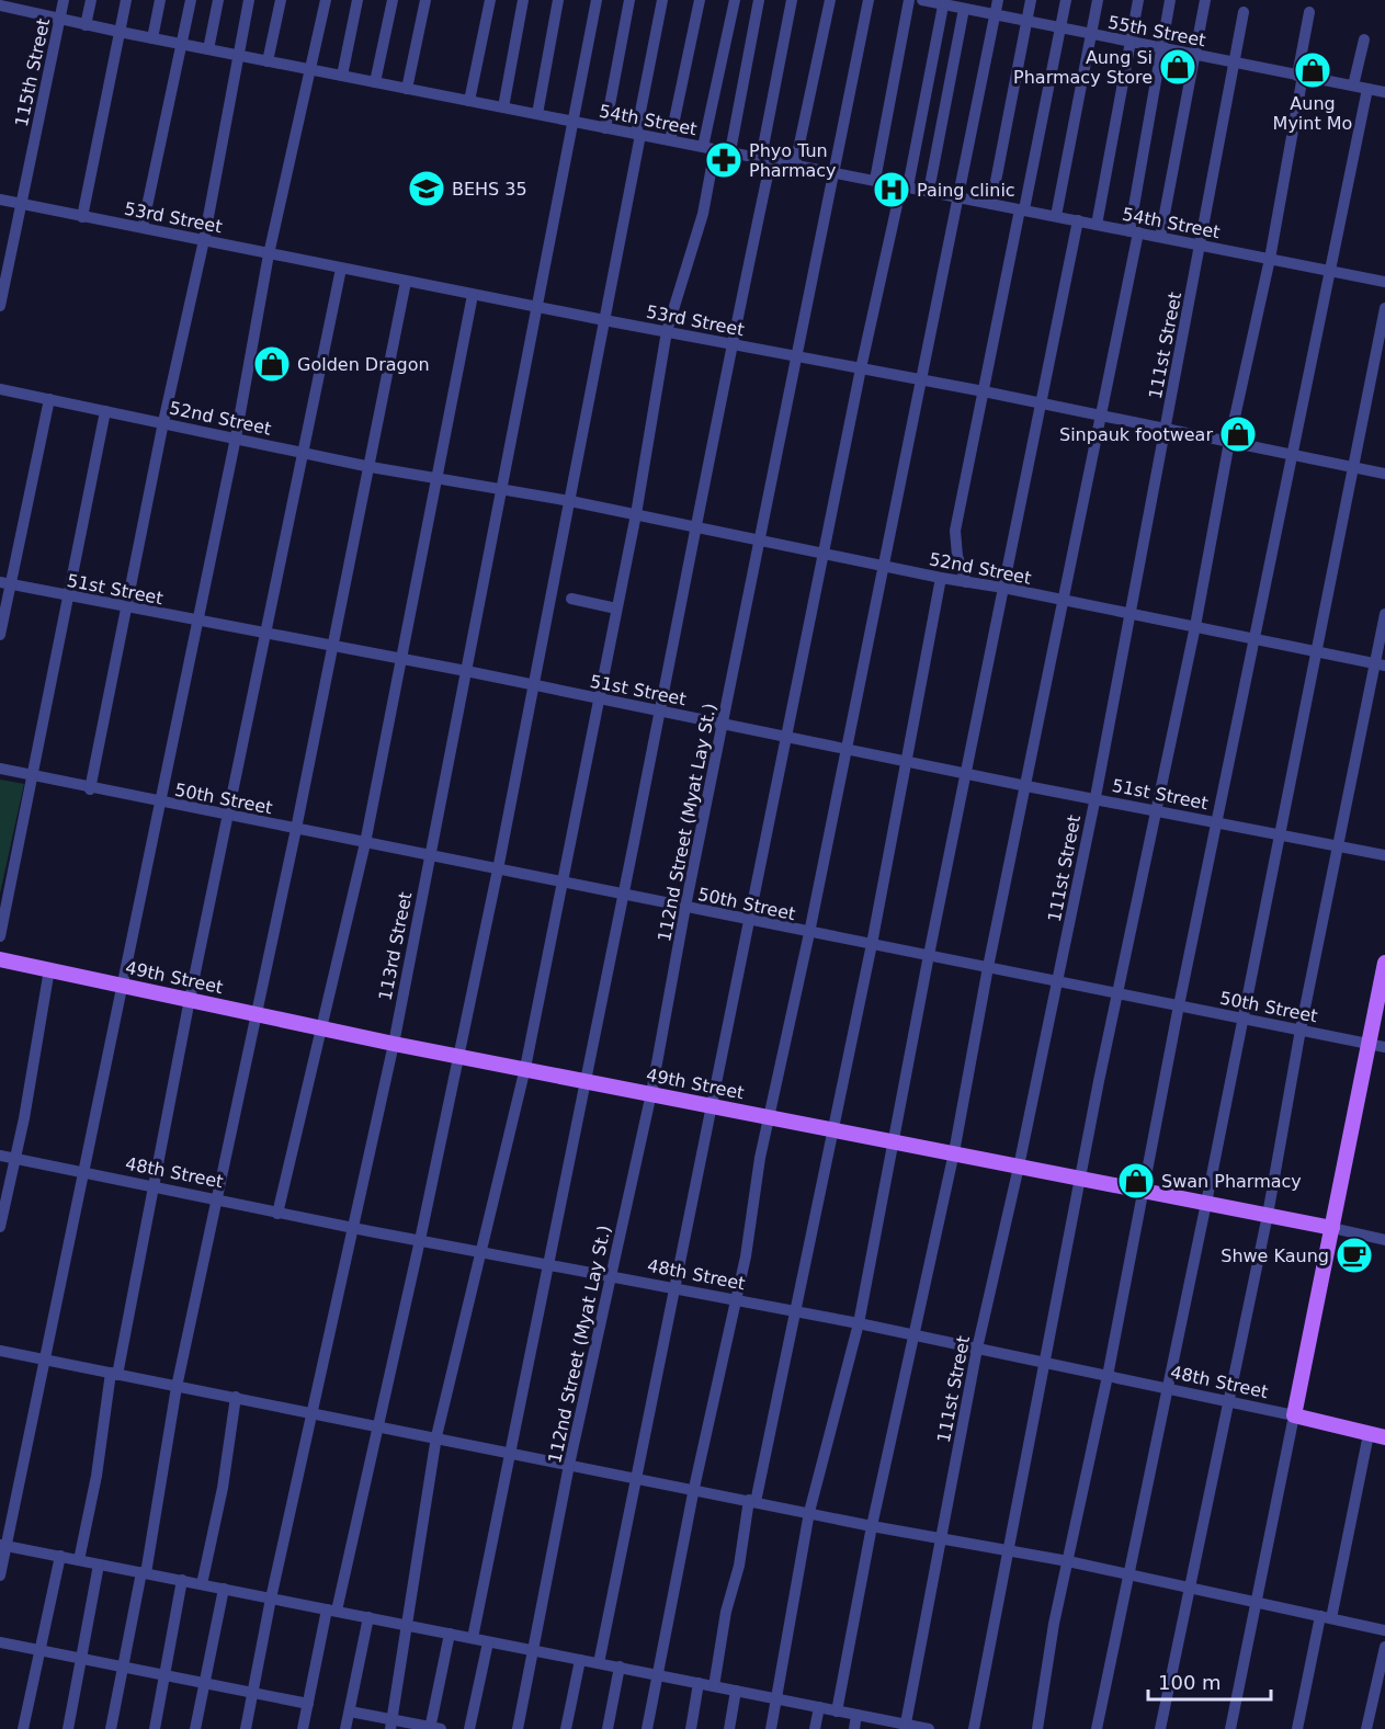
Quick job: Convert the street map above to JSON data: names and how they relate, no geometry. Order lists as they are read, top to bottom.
{
  "streets": {
    "main road": ["49th Street", "48th Street"],
    "street": [
      "55th Street",
      "115th Street",
      "54th Street",
      "53rd Street",
      "111st Street",
      "52nd Street",
      "51st Street",
      "50th Street",
      "112nd Street (Myat Lay St.)",
      "113rd Street"
    ]
  },
  "crossings": [
    ["55th Street", "111st Street"],
    ["115th Street", "54th Street"],
    ["115th Street", "53rd Street"],
    ["54th Street", "111st Street"],
    ["54th Street", "112nd Street (Myat Lay St.)"],
    ["54th Street", "113rd Street"],
    ["53rd Street", "111st Street"],
    ["53rd Street", "112nd Street (Myat Lay St.)"],
    ["53rd Street", "113rd Street"],
    ["111st Street", "52nd Street"],
    ["111st Street", "51st Street"],
    ["111st Street", "50th Street"],
    ["111st Street", "49th Street"],
    ["111st Street", "48th Street"],
    ["52nd Street", "112nd Street (Myat Lay St.)"],
    ["52nd Street", "113rd Street"],
    ["51st Street", "112nd Street (Myat Lay St.)"],
    ["51st Street", "113rd Street"],
    ["50th Street", "112nd Street (Myat Lay St.)"],
    ["50th Street", "113rd Street"],
    ["112nd Street (Myat Lay St.)", "49th Street"],
    ["112nd Street (Myat Lay St.)", "48th Street"],
    ["113rd Street", "49th Street"],
    ["113rd Street", "48th Street"]
  ],
  "places": {
    "shop": [
      "Aung Si Pharmacy Store",
      "Aung Myint Mo",
      "Golden Dragon",
      "Sinpauk footwear",
      "Swan Pharmacy"
    ],
    "pharmacy": ["Phyo Tun Pharmacy"],
    "school or university": ["BEHS 35"],
    "hospital": ["Paing clinic"],
    "cafe": ["Shwe Kaung"]
  },
  "scale_bar": "100 m"
}
